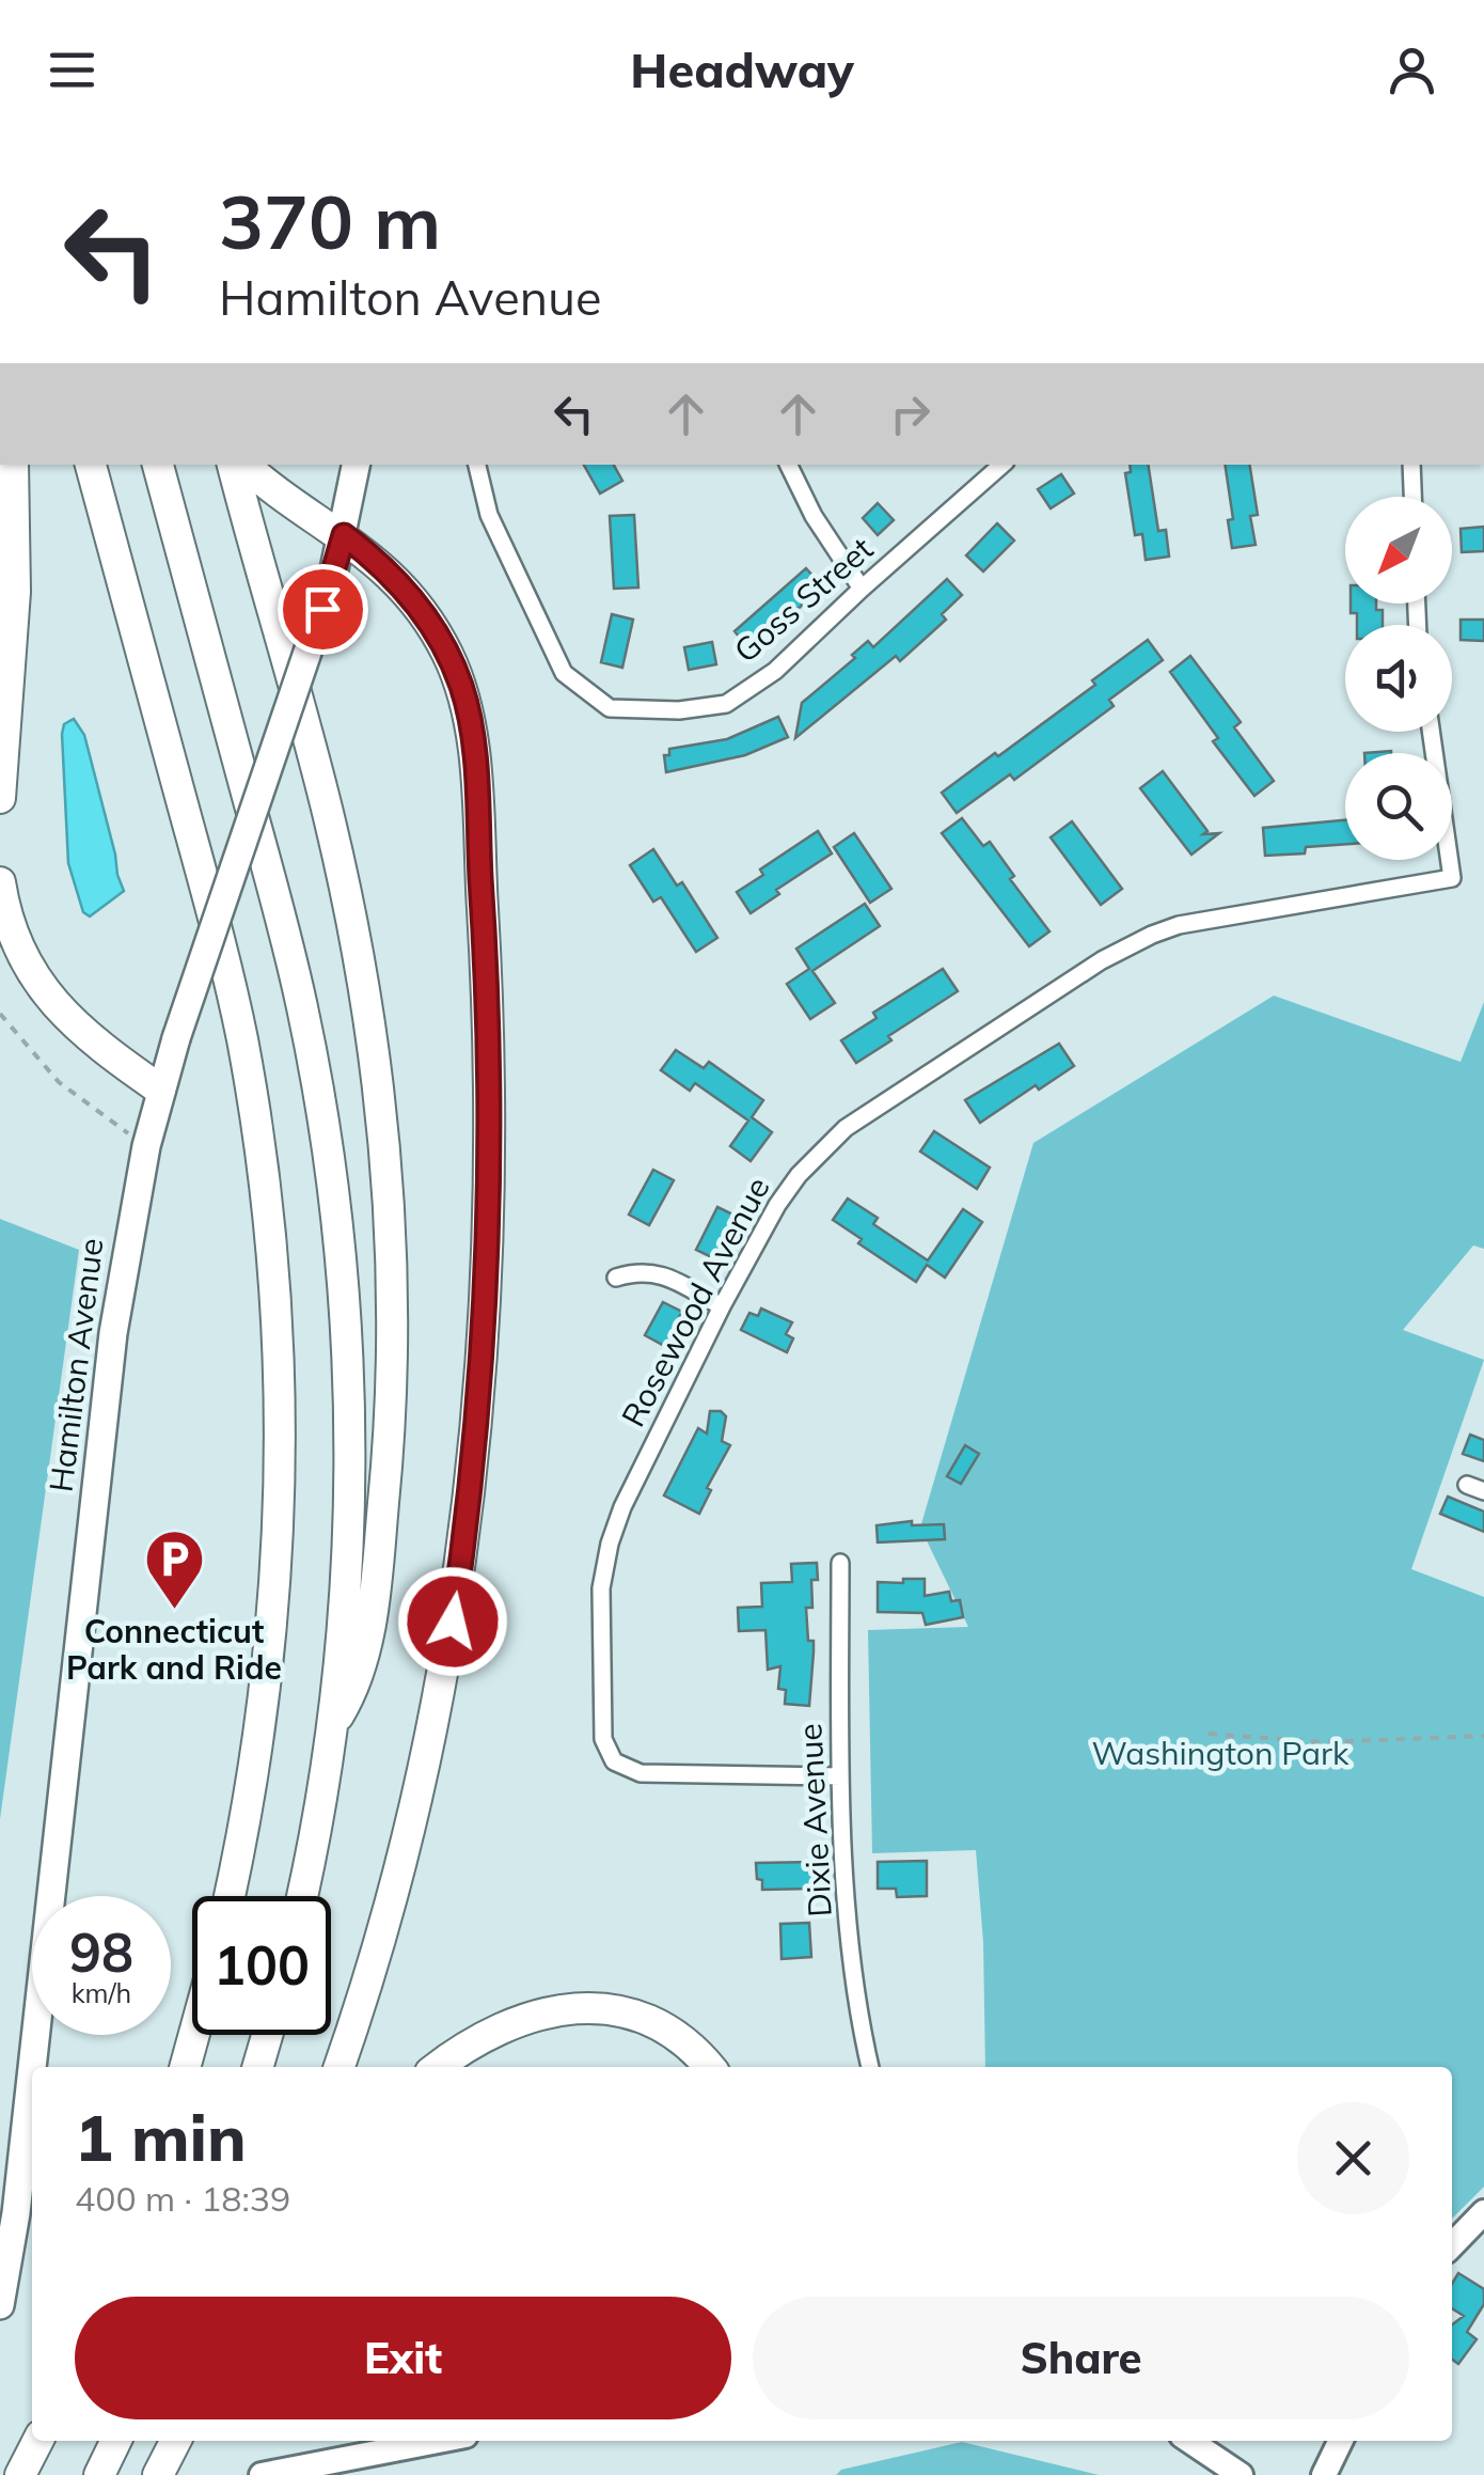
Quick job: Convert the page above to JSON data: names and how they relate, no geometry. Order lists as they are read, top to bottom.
{
  "streets": {
    "main road": ["Hamilton Avenue"],
    "street": ["Goss Street", "Rosewood Avenue", "Dixie Avenue"]
  },
  "crossings": [
    ["Rosewood Avenue", "Dixie Avenue"]
  ],
  "parks": ["Washington Park"],
  "places": {
    "parking": ["Connecticut Park and Ride"]
  },
  "north": "bottom left",
  "page": {
    "header": "Headway",
    "turn": ["370 m", "Hamilton Avenue"],
    "speed": "98 km/h",
    "limit": "100",
    "heading": ["1 min", "400 m · 18:39"],
    "buttons": ["Exit", "Share"]
  }
}
